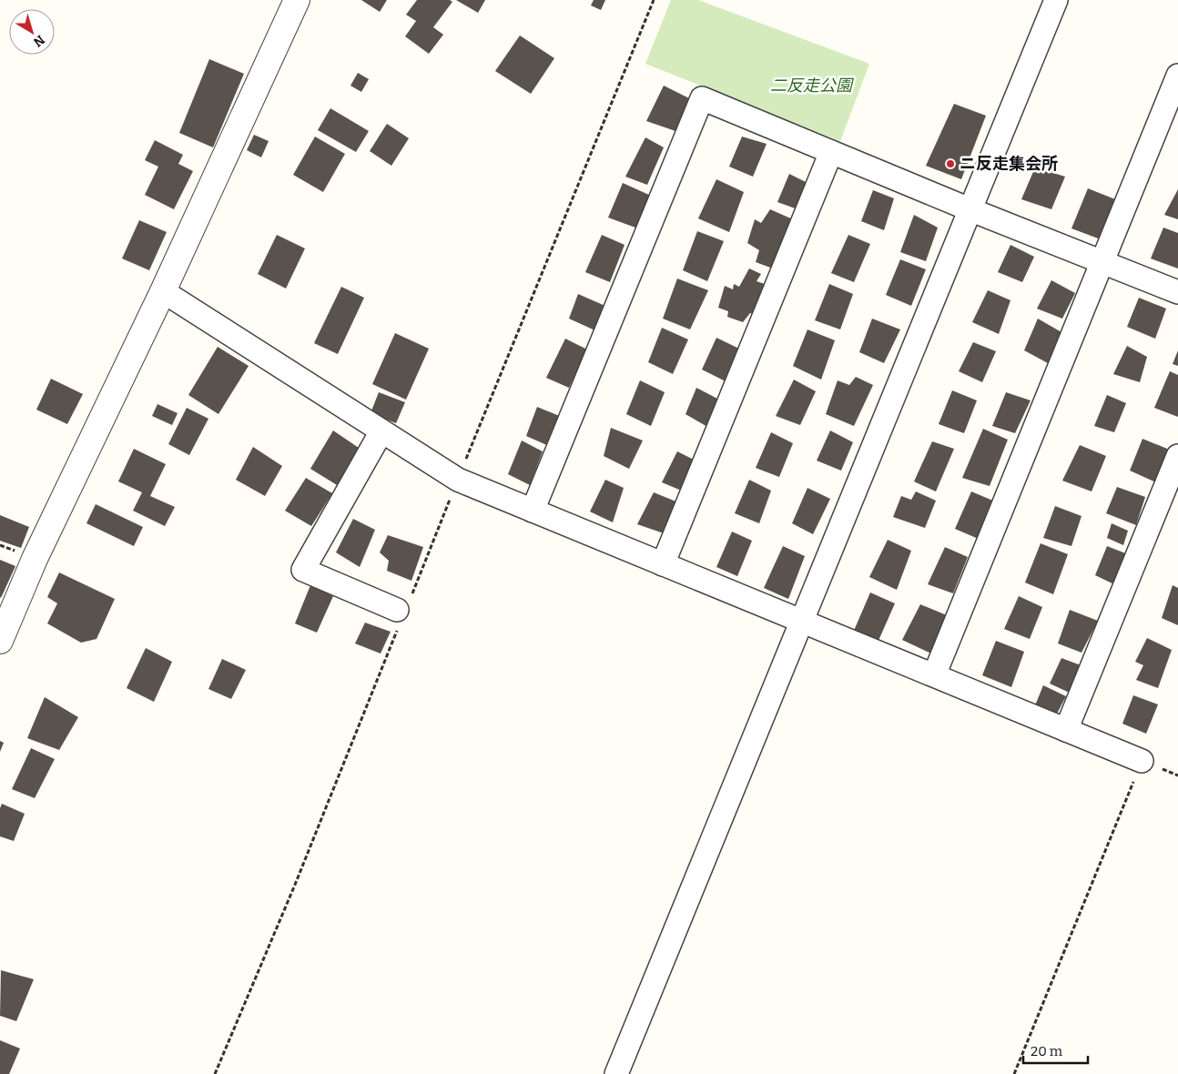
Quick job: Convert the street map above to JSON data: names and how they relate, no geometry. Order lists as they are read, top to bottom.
{
  "parks": ["二反走公園"],
  "places": ["ニ反走集会所"],
  "scale_bar": "20 m",
  "north": "bottom right"
}
